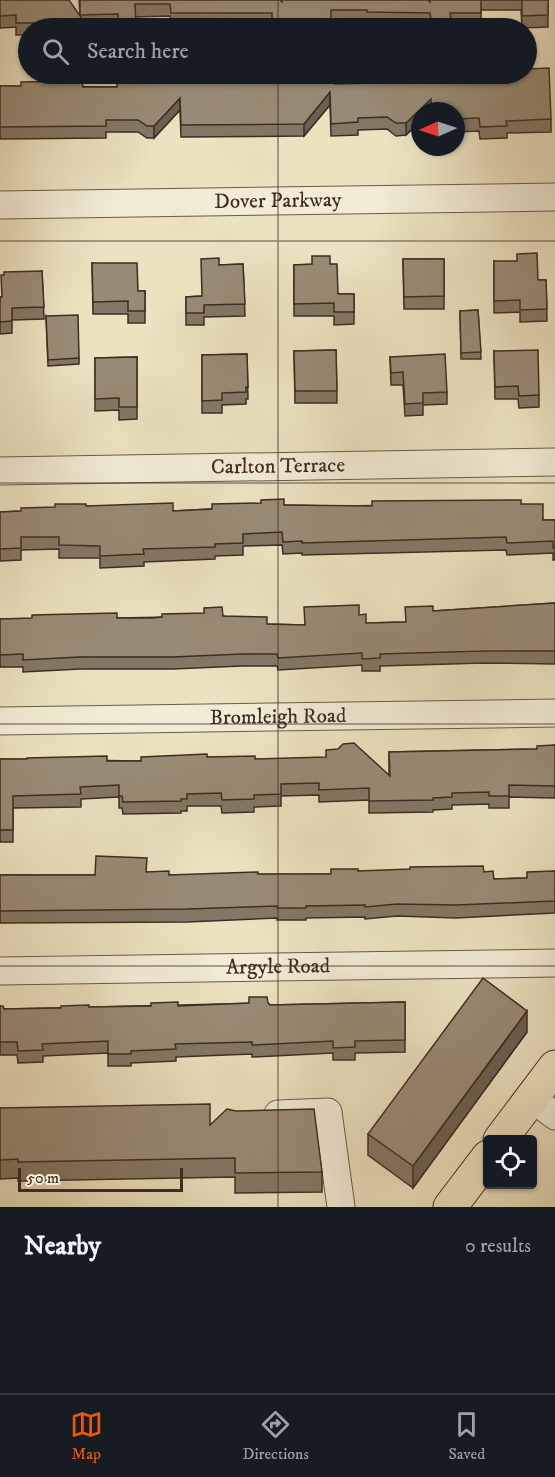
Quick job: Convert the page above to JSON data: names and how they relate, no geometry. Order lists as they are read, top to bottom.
{
  "streets": {
    "street": [
      "Dover Parkway",
      "Carlton Terrace",
      "Bromleigh Road",
      "Argyle Road"
    ]
  },
  "scale_bar": "50 m",
  "north": "left",
  "page": {
    "search": "Search here",
    "scale": "50 m",
    "heading": ["Nearby", "0 results"],
    "nav": ["Map", "Directions", "Saved"]
  }
}
